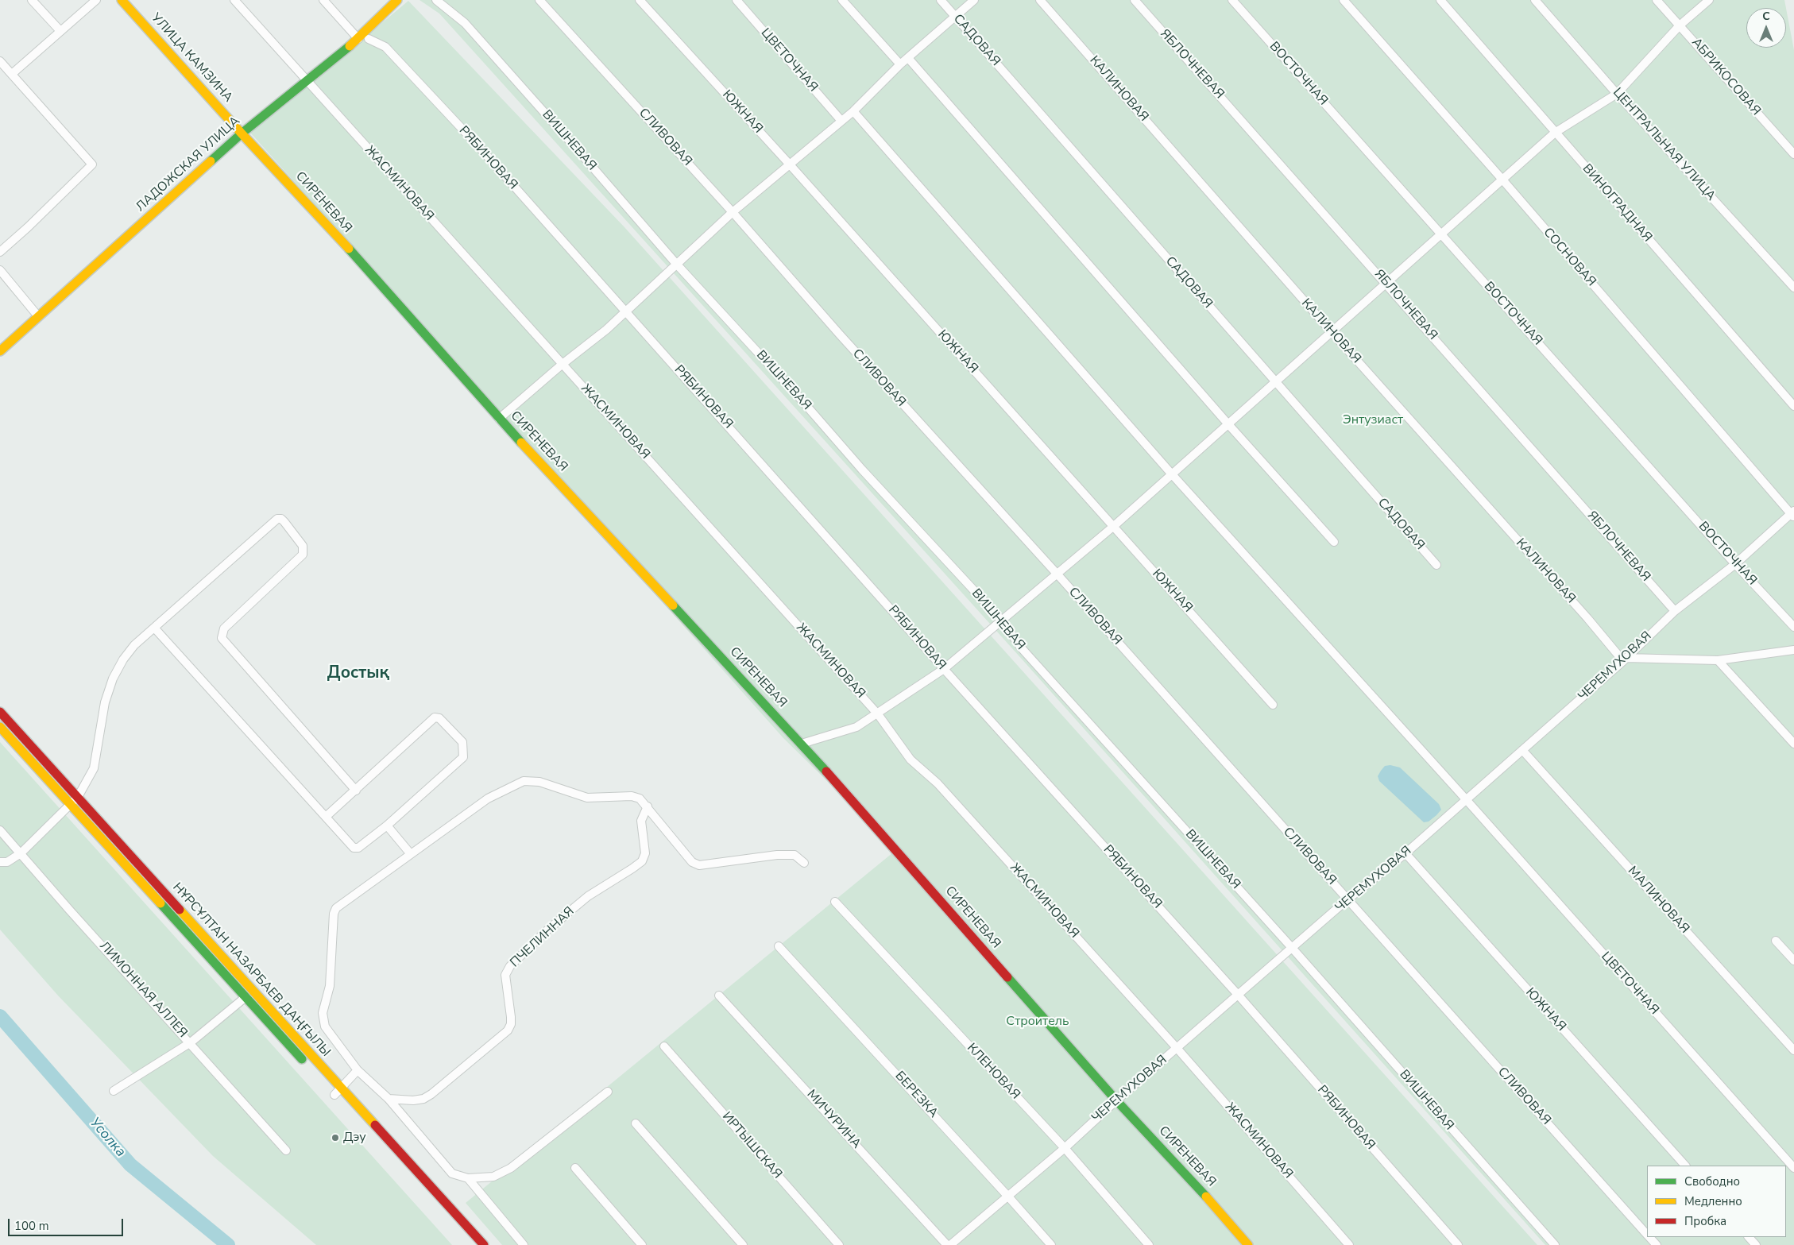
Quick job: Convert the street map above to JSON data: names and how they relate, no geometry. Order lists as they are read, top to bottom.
{
  "streets": {
    "main road": [
      "УЛИЦА КАМЗИНА",
      "ЛАДОЖСКАЯ УЛИЦА",
      "СИРЕНЕВАЯ",
      "НҰРСҰЛТАН НАЗАРБАЕВ ДАҢҒЫЛЫ"
    ],
    "street": [
      "САДОВАЯ",
      "ЦВЕТОЧНАЯ",
      "ЯБЛОЧНЕВАЯ",
      "ВОСТОЧНАЯ",
      "АБРИКОСОВАЯ",
      "КАЛИНОВАЯ",
      "ЮЖНАЯ",
      "СЛИВОВАЯ",
      "ВИШНЕВАЯ",
      "ЦЕНТРАЛЬНАЯ УЛИЦА",
      "РЯБИНОВАЯ",
      "ЖАСМИНОВАЯ",
      "ВИНОГРАДНАЯ",
      "СОСНОВАЯ",
      "ЧЕРЕМУХОВАЯ",
      "МАЛИНОВАЯ",
      "ПЧЕЛИННАЯ",
      "ЛИМОННАЯ АЛЛЕЯ",
      "КЛЕНОВАЯ",
      "БЕРЕЗКА",
      "МИЧУРИНА",
      "ИРТЫШСКАЯ"
    ]
  },
  "crossings": [
    ["УЛИЦА КАМЗИНА", "ЛАДОЖСКАЯ УЛИЦА"],
    ["УЛИЦА КАМЗИНА", "СИРЕНЕВАЯ"],
    ["ЦВЕТОЧНАЯ", "ЧЕРЕМУХОВАЯ"],
    ["ЯБЛОЧНЕВАЯ", "ЧЕРЕМУХОВАЯ"],
    ["ВОСТОЧНАЯ", "ЧЕРЕМУХОВАЯ"],
    ["КАЛИНОВАЯ", "ЧЕРЕМУХОВАЯ"],
    ["ЮЖНАЯ", "ЧЕРЕМУХОВАЯ"],
    ["СЛИВОВАЯ", "ЧЕРЕМУХОВАЯ"],
    ["ВИШНЕВАЯ", "ЧЕРЕМУХОВАЯ"],
    ["РЯБИНОВАЯ", "ЧЕРЕМУХОВАЯ"],
    ["ЛАДОЖСКАЯ УЛИЦА", "ЖАСМИНОВАЯ"],
    ["ЛАДОЖСКАЯ УЛИЦА", "СИРЕНЕВАЯ"],
    ["ЖАСМИНОВАЯ", "ЧЕРЕМУХОВАЯ"],
    ["СИРЕНЕВАЯ", "ЧЕРЕМУХОВАЯ"],
    ["СОСНОВАЯ", "ЧЕРЕМУХОВАЯ"],
    ["ЧЕРЕМУХОВАЯ", "МАЛИНОВАЯ"],
    ["ЧЕРЕМУХОВАЯ", "КЛЕНОВАЯ"],
    ["ЧЕРЕМУХОВАЯ", "БЕРЕЗКА"]
  ],
  "districts": ["Достық"],
  "water": ["Усолка"],
  "parks": ["Энтузиаст", "Строитель"],
  "places": ["Дэу"],
  "legend": ["Свободно", "Медленно", "Пробка"],
  "scale_bar": "100 m",
  "north": "top"
}
